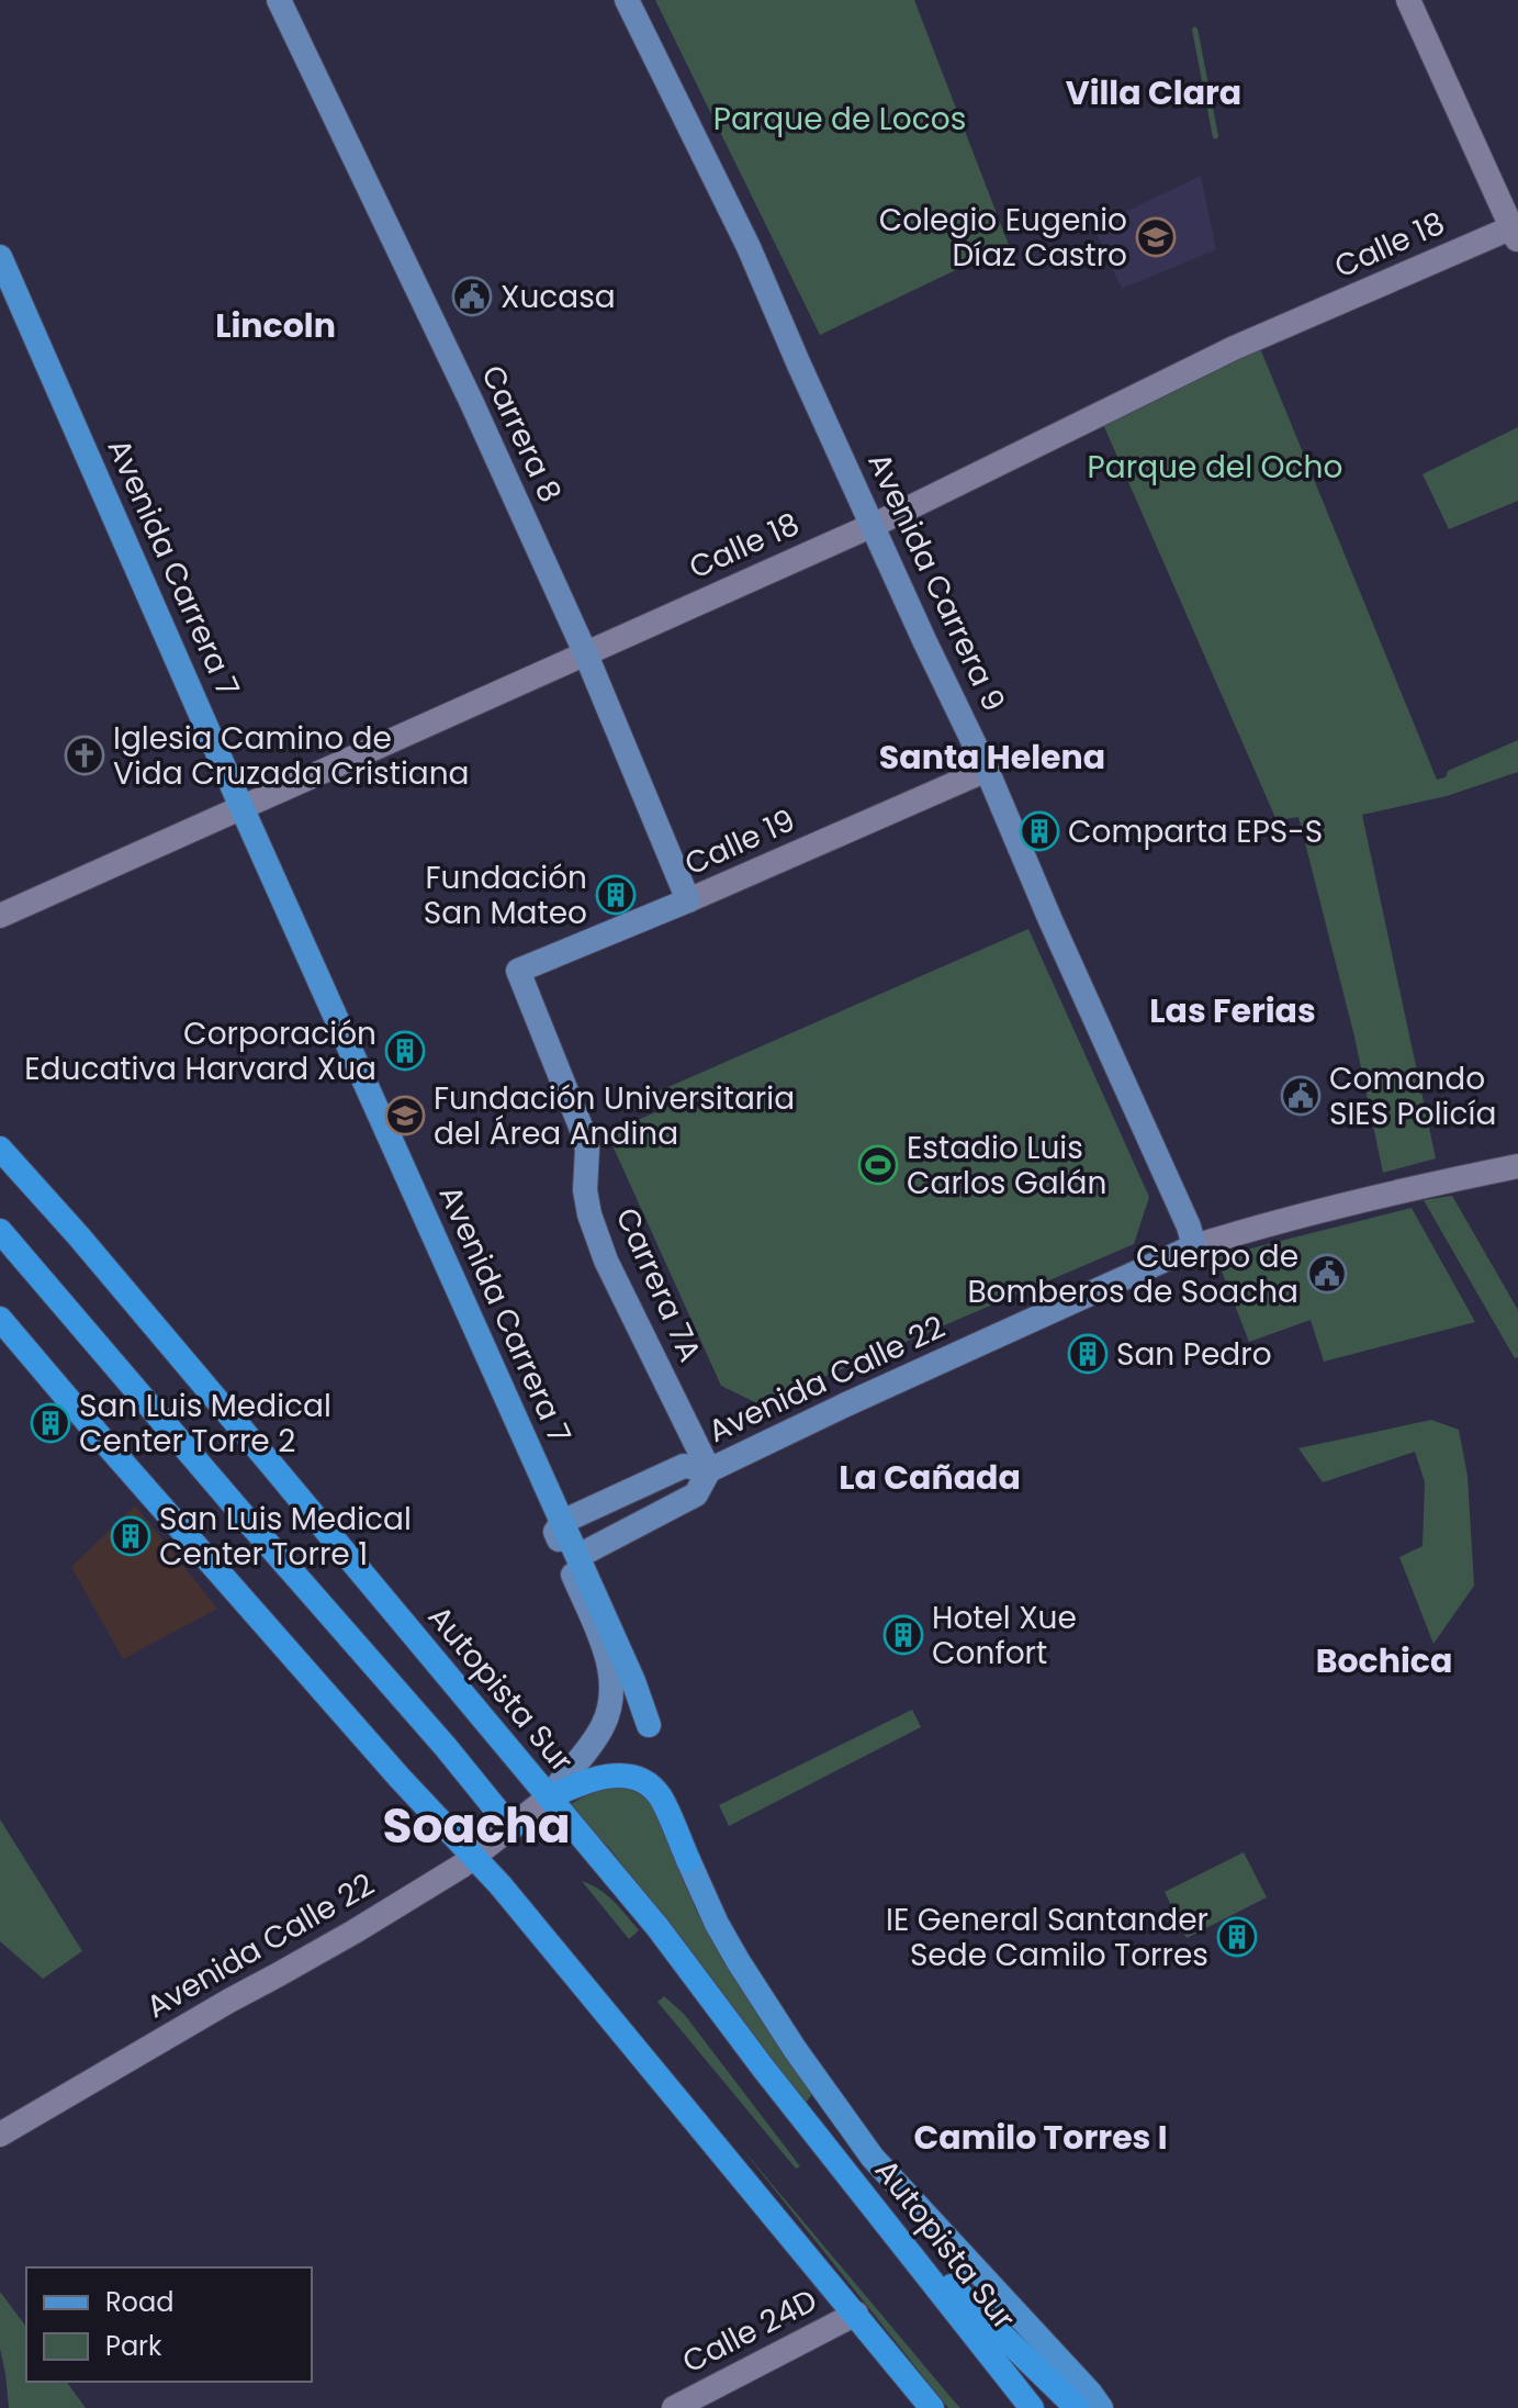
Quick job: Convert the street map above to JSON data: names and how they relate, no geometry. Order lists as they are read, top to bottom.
{
  "streets": {
    "highway": ["Autopista Sur"],
    "main road": [
      "Carrera 8",
      "Avenida Carrera 7",
      "Avenida Carrera 9",
      "Calle 19",
      "Carrera 7A",
      "Avenida Calle 22"
    ],
    "street": ["Calle 18", "Calle 24D"]
  },
  "crossings": [
    ["Calle 18", "Carrera 8"],
    ["Calle 18", "Avenida Carrera 7"],
    ["Calle 18", "Avenida Carrera 9"],
    ["Carrera 8", "Calle 19"],
    ["Avenida Carrera 7", "Avenida Calle 22"],
    ["Avenida Carrera 9", "Calle 19"],
    ["Avenida Carrera 9", "Avenida Calle 22"],
    ["Calle 19", "Carrera 7A"],
    ["Carrera 7A", "Avenida Calle 22"],
    ["Avenida Calle 22", "Autopista Sur"]
  ],
  "districts": [
    "Villa Clara",
    "Lincoln",
    "Santa Helena",
    "Las Ferias",
    "La Cañada",
    "Bochica",
    "Soacha",
    "Camilo Torres I"
  ],
  "parks": ["Parque de Locos", "Parque del Ocho"],
  "places": {
    "school or university": ["Colegio Eugenio Díaz Castro", "Fundación Universitaria del Área Andina"],
    "public building": ["Xucasa", "Comando SIES Policía", "Cuerpo de Bomberos de Soacha"],
    "church": ["Iglesia Camino de Vida Cruzada Cristiana"],
    "building": [
      "Comparta EPS-S",
      "Fundación San Mateo",
      "Corporación Educativa Harvard Xua",
      "San Pedro",
      "San Luis Medical Center Torre 2",
      "San Luis Medical Center Torre 1",
      "Hotel Xue Confort",
      "IE General Santander Sede Camilo Torres"
    ],
    "sports": ["Estadio Luis Carlos Galán"]
  },
  "legend": ["Road", "Park"]
}
